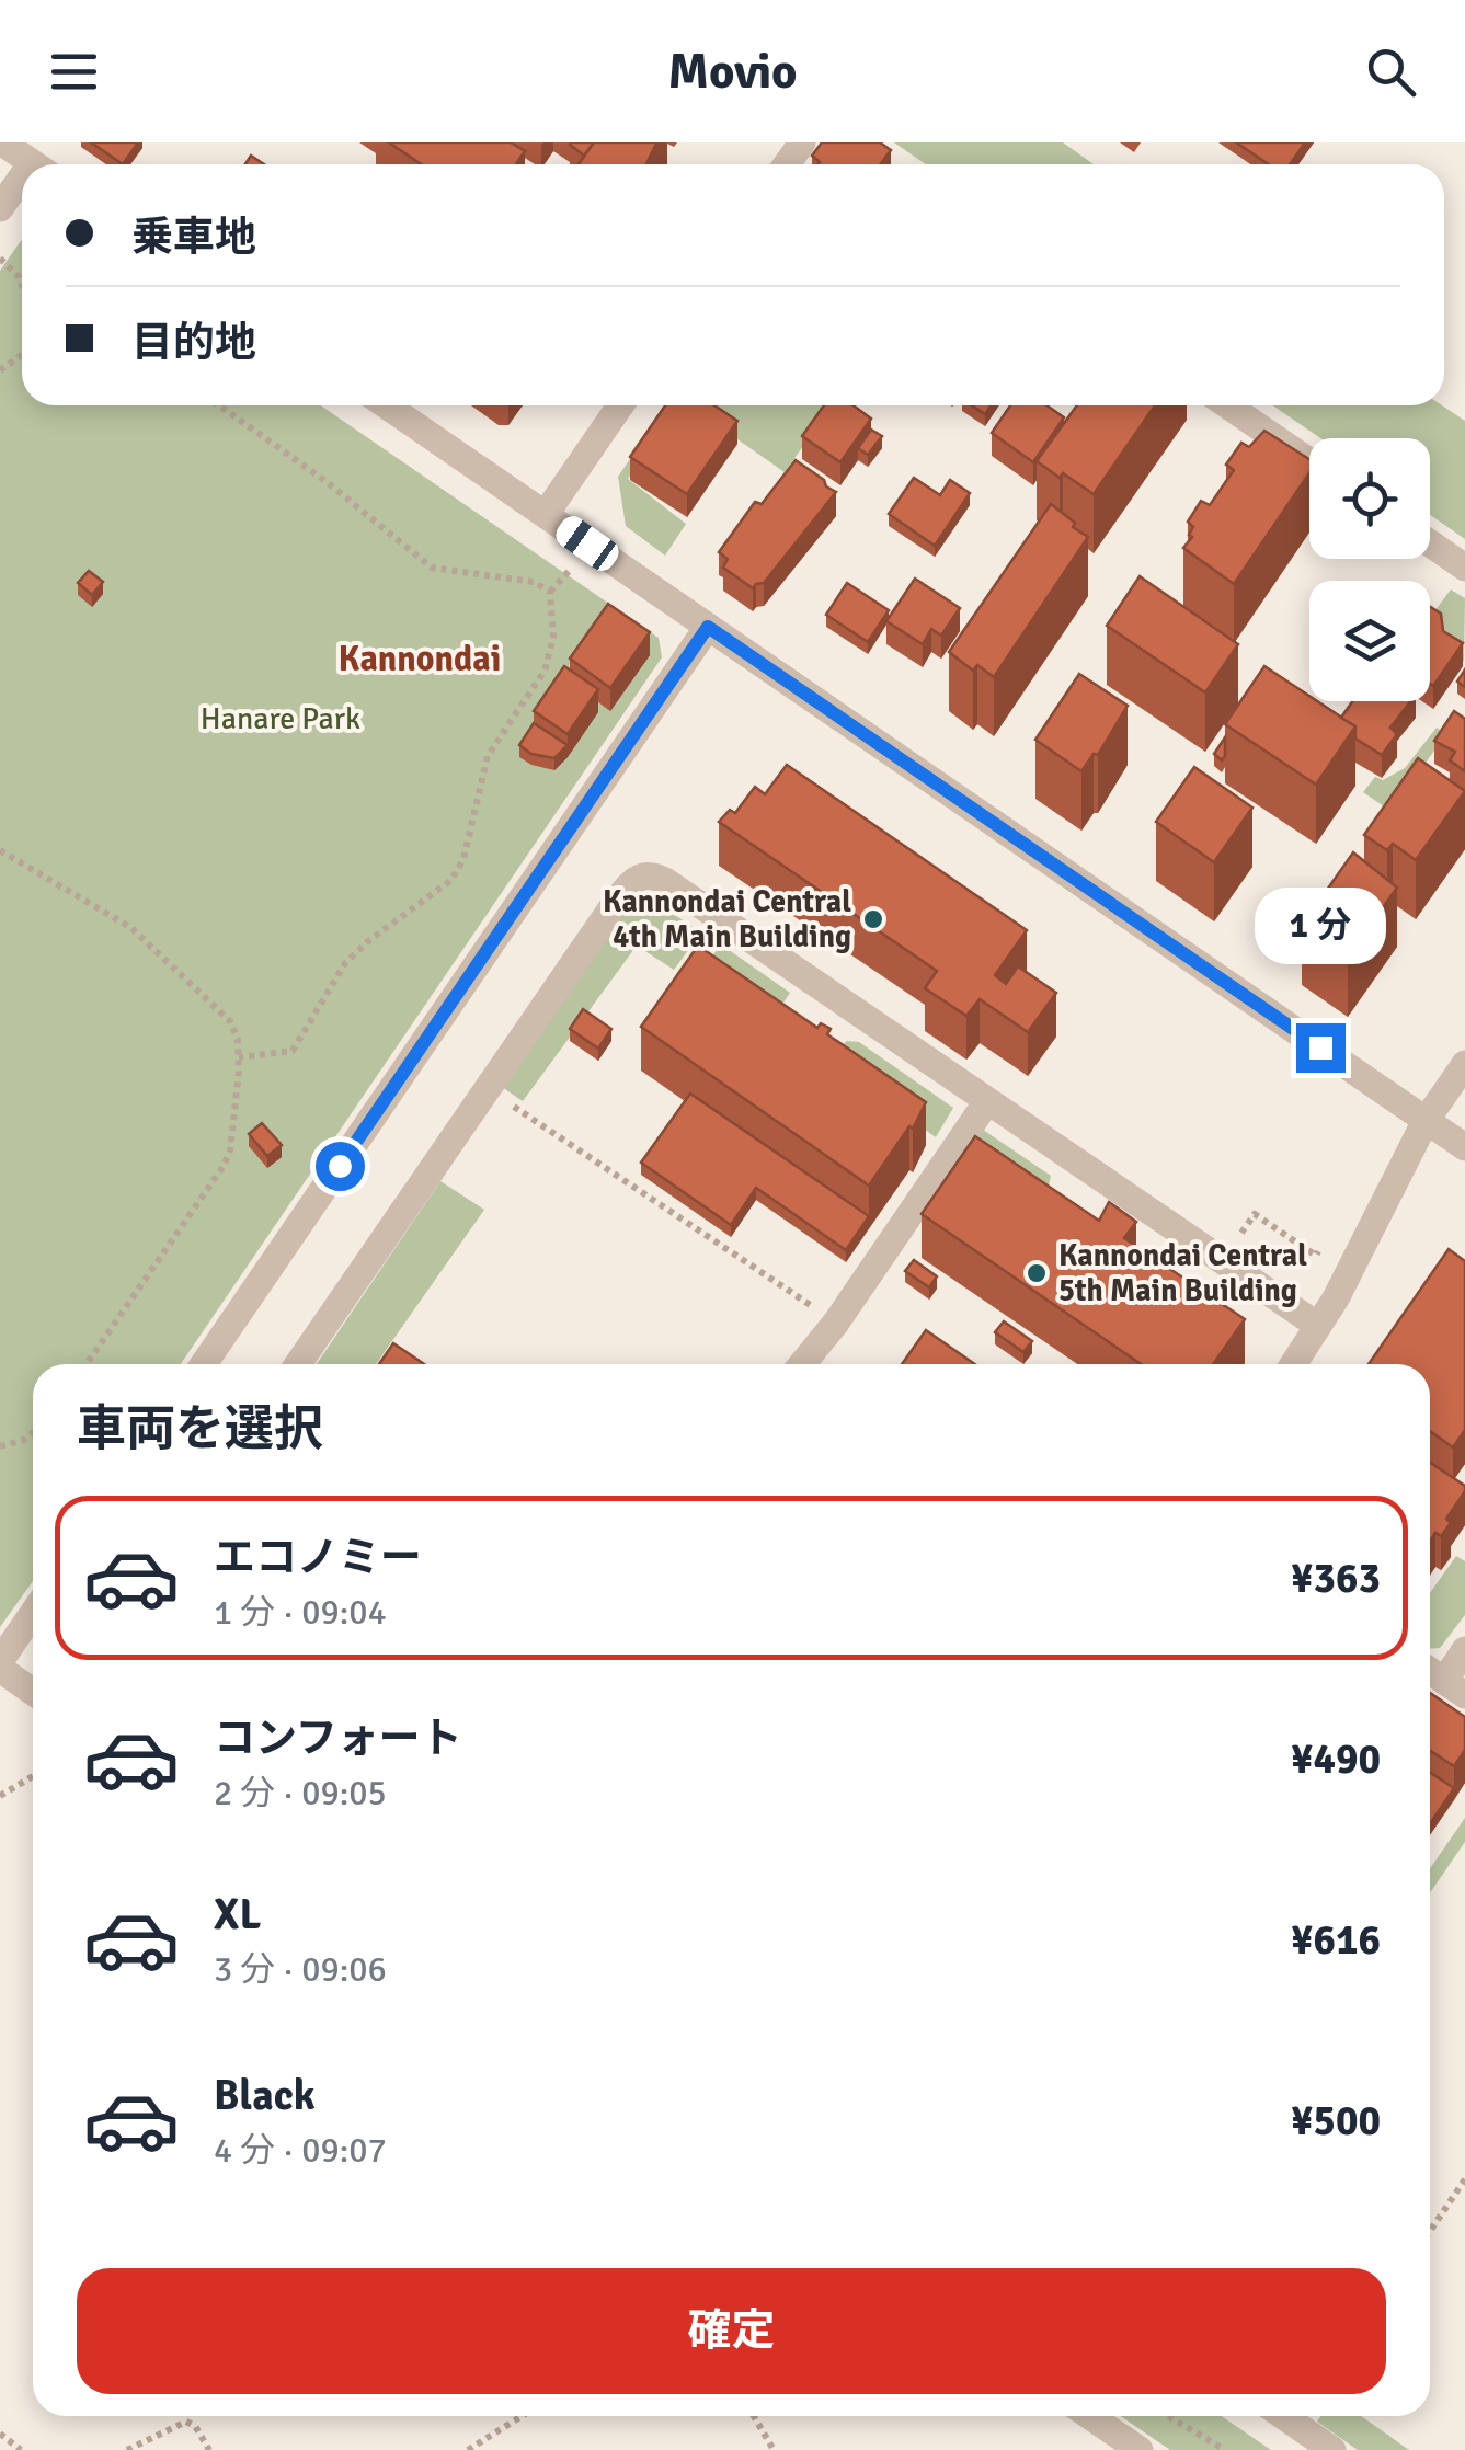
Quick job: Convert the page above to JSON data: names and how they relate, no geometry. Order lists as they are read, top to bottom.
{
  "districts": ["Kannondai"],
  "parks": ["Hanare Park"],
  "places": ["Kannondai Central 4th Main Building", "Kannondai Central 5th Main Building"],
  "page": {
    "header": "Movio",
    "banner": ["乗車地", "目的地"],
    "bubble": "1 分",
    "heading": "車両を選択",
    "list": [
      {
        "name": "エコノミー",
        "note": "1 分 · 09:04",
        "value": "¥363"
      },
      {
        "name": "コンフォート",
        "note": "2 分 · 09:05",
        "value": "¥490"
      },
      {
        "name": "XL",
        "note": "3 分 · 09:06",
        "value": "¥616"
      },
      {
        "name": "Black",
        "note": "4 分 · 09:07",
        "value": "¥500"
      }
    ],
    "buttons": "確定"
  }
}
